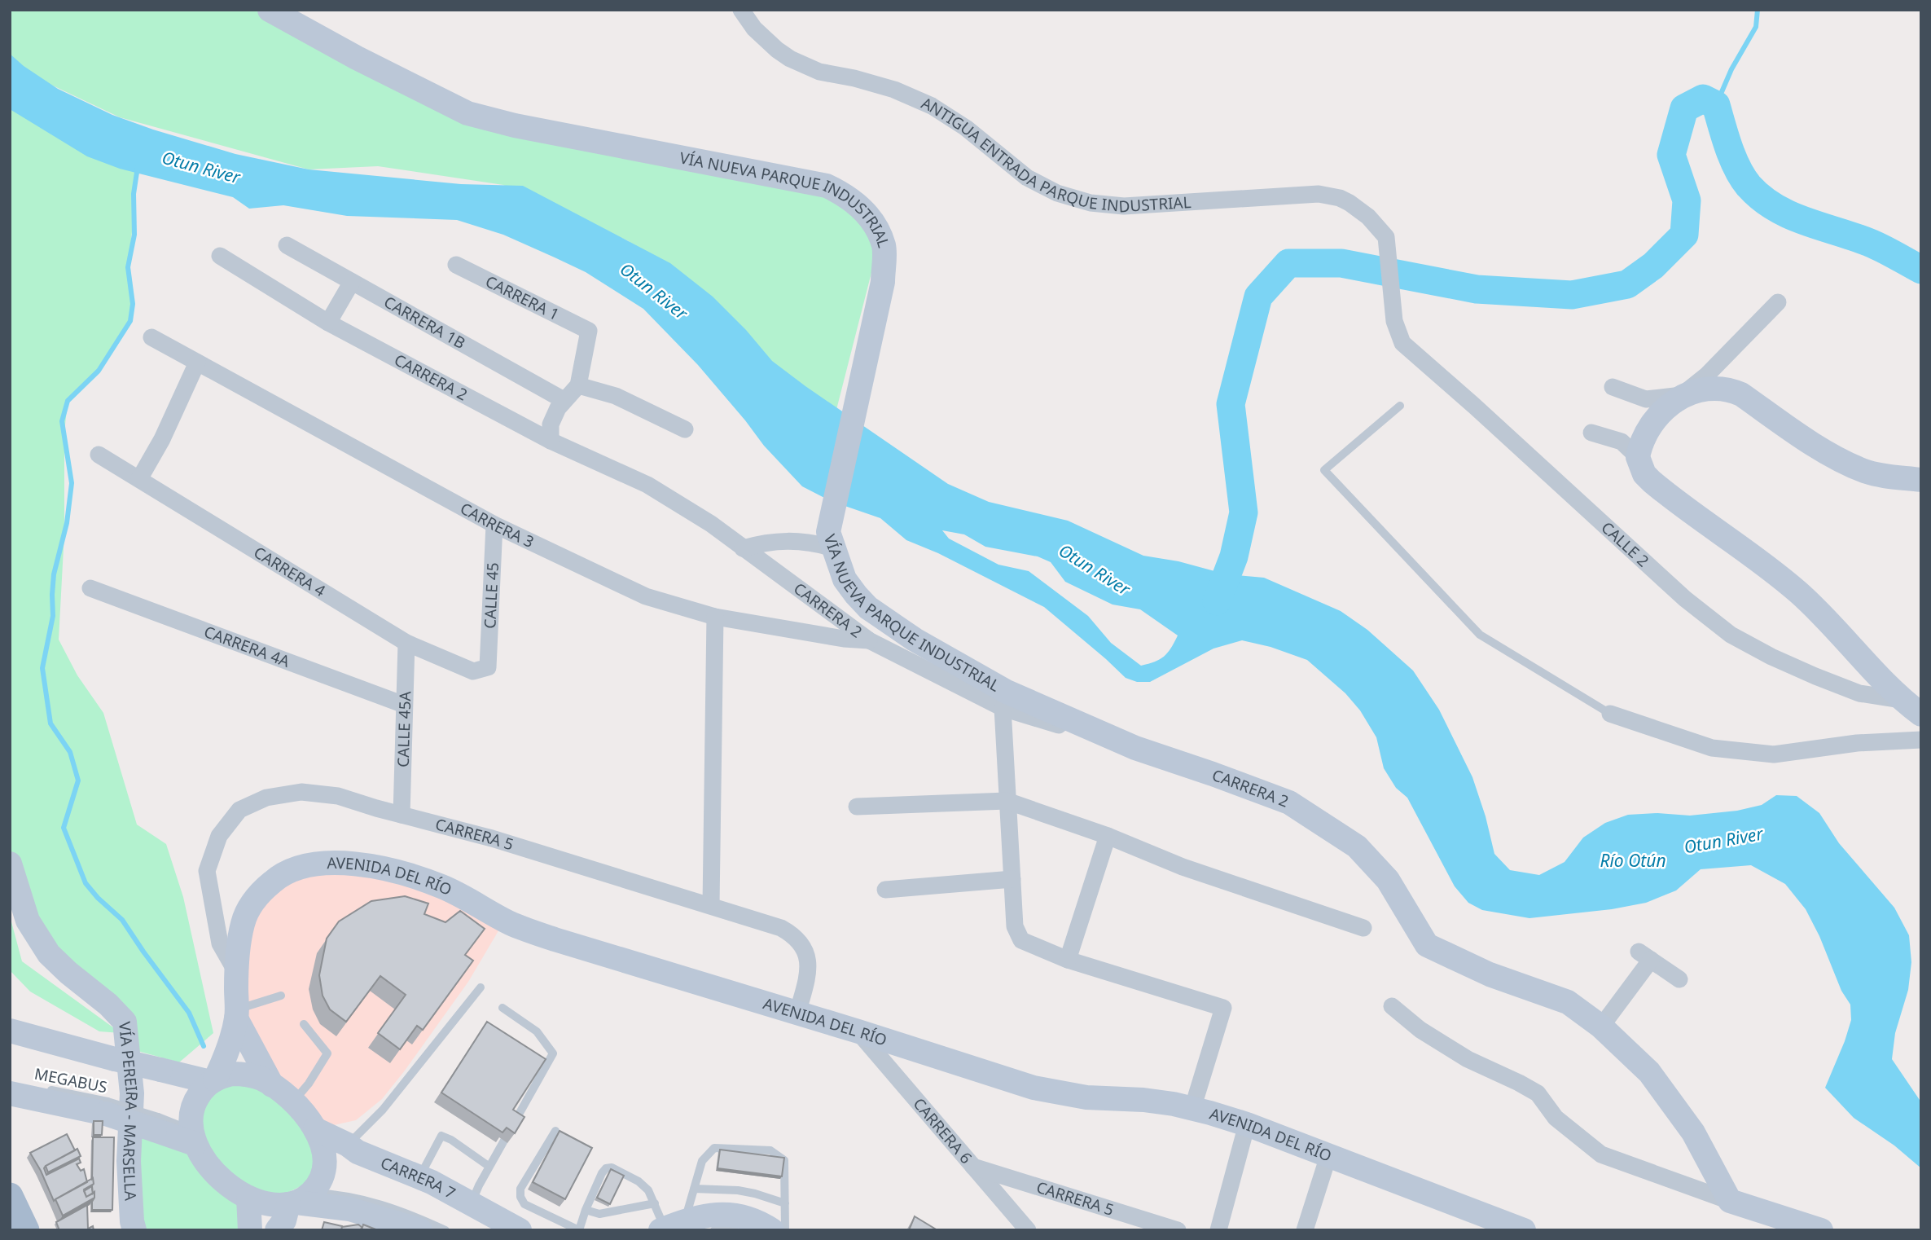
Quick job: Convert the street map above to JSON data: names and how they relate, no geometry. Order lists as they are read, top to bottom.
{
  "streets": {
    "main road": [
      "VÍA NUEVA PARQUE INDUSTRIAL",
      "CARRERA 2",
      "AVENIDA DEL RÍO",
      "VÍA PEREIRA - MARSELLA",
      "CARRERA 7"
    ],
    "street": [
      "ANTIGUA ENTRADA PARQUE INDUSTRIAL",
      "CARRERA 1",
      "CARRERA 1B",
      "CARRERA 3",
      "CALLE 2",
      "CARRERA 4",
      "CALLE 45",
      "CARRERA 4A",
      "CALLE 45A",
      "CARRERA 5",
      "CARRERA 6"
    ],
    "lane": ["MEGABUS"]
  },
  "crossings": [
    ["ANTIGUA ENTRADA PARQUE INDUSTRIAL", "CALLE 2"],
    ["VÍA NUEVA PARQUE INDUSTRIAL", "CARRERA 2"],
    ["CARRERA 2", "CARRERA 3"],
    ["CARRERA 3", "CALLE 45"],
    ["CARRERA 4", "CALLE 45"],
    ["CARRERA 4", "CALLE 45A"],
    ["CARRERA 4A", "CALLE 45A"],
    ["CALLE 45A", "CARRERA 5"],
    ["CARRERA 5", "AVENIDA DEL RÍO"],
    ["CARRERA 5", "CARRERA 6"],
    ["AVENIDA DEL RÍO", "CARRERA 6"],
    ["AVENIDA DEL RÍO", "CARRERA 7"]
  ],
  "water": ["Otun River", "Río Otún"]
}
